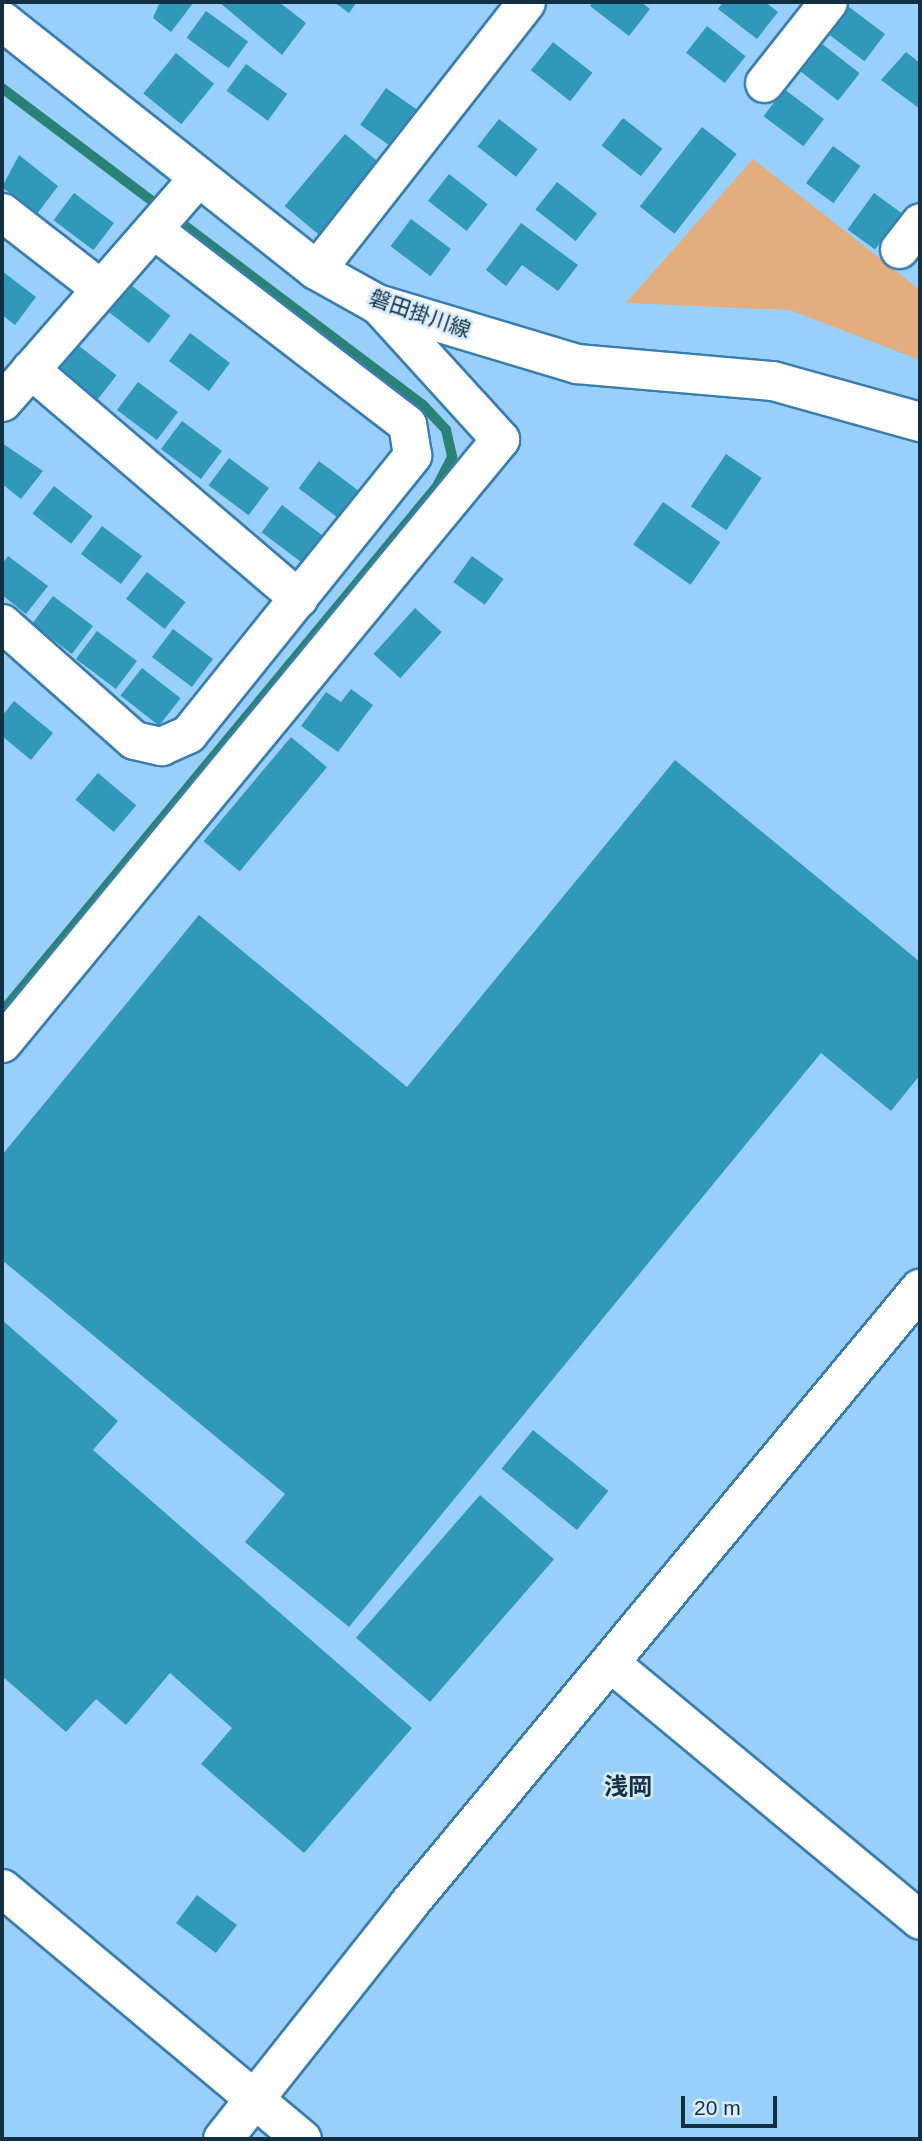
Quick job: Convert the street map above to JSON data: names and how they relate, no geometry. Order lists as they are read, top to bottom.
{
  "streets": {
    "street": ["磐田掛川線"]
  },
  "districts": ["浅岡"],
  "scale_bar": "20 m"
}
